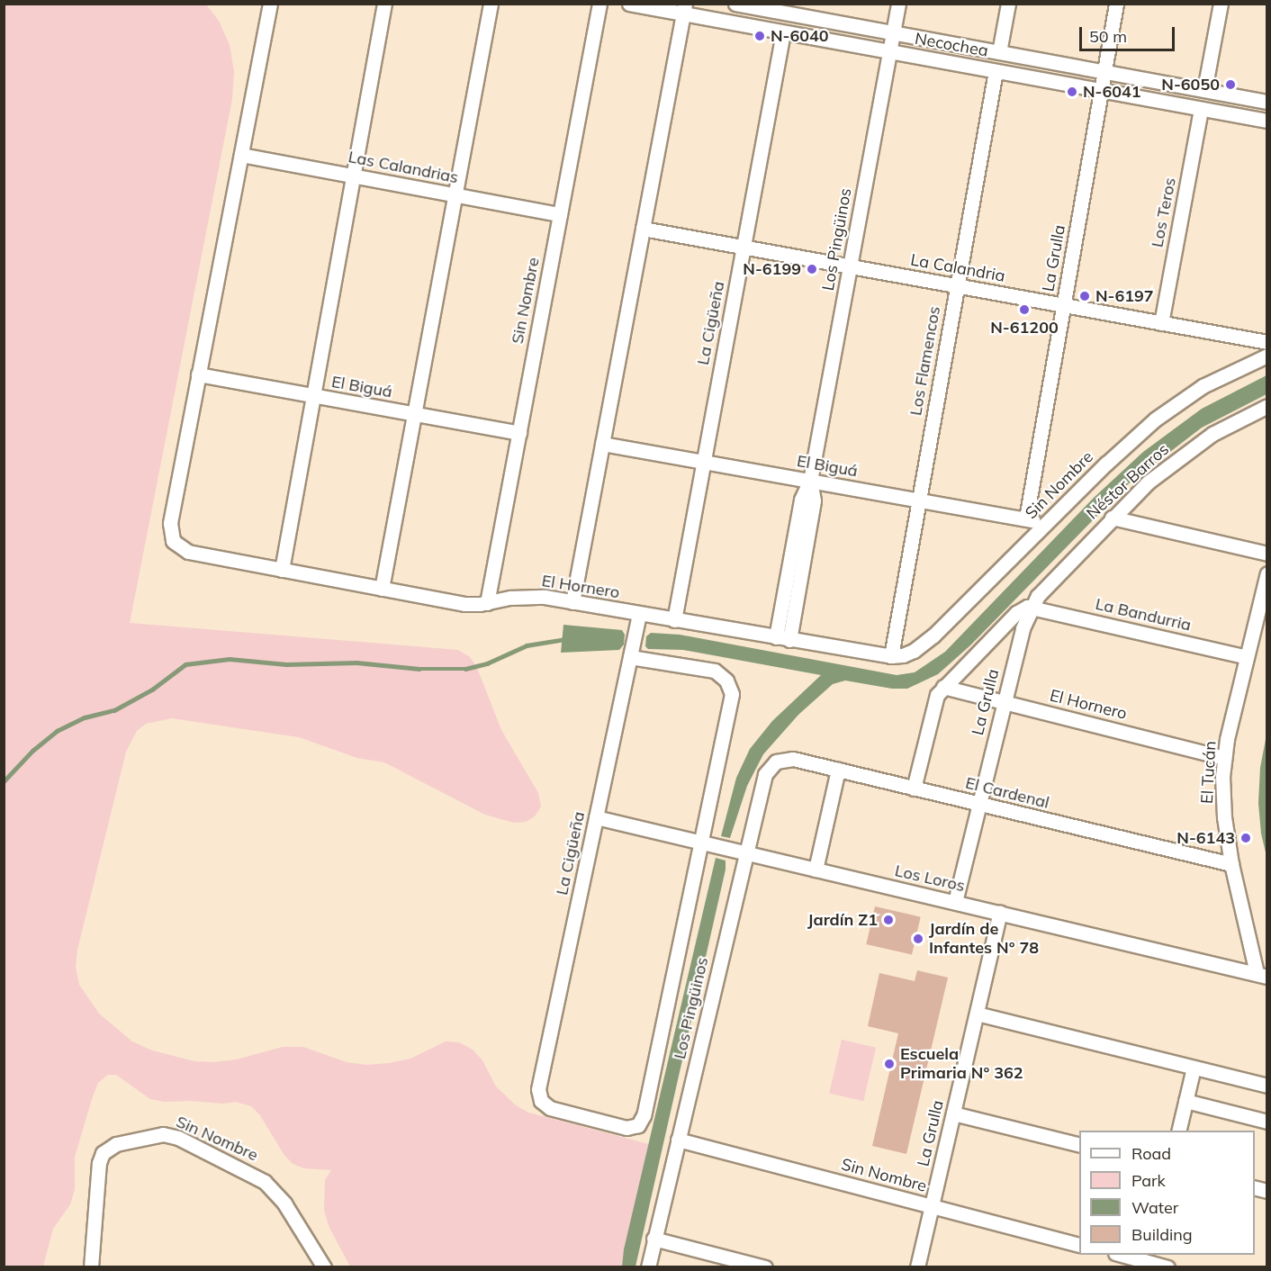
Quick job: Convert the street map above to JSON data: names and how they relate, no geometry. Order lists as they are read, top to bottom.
{
  "streets": {
    "street": [
      "Necochea",
      "Las Calandrias",
      "Los Teros",
      "Los Pingüinos",
      "La Grulla",
      "La Calandria",
      "Sin Nombre",
      "La Cigüeña",
      "Los Flamencos",
      "El Biguá",
      "Néstor Barros",
      "El Hornero",
      "La Bandurria",
      "El Tucán",
      "El Cardenal",
      "Los Loros"
    ]
  },
  "crossings": [
    ["Necochea", "Los Teros"],
    ["Necochea", "Los Pingüinos"],
    ["Necochea", "La Grulla"],
    ["Necochea", "La Cigüeña"],
    ["Necochea", "Los Flamencos"],
    ["Las Calandrias", "Sin Nombre"],
    ["Los Teros", "La Calandria"],
    ["Los Pingüinos", "La Calandria"],
    ["Los Pingüinos", "Sin Nombre"],
    ["Los Pingüinos", "La Cigüeña"],
    ["Los Pingüinos", "El Biguá"],
    ["Los Pingüinos", "El Hornero"],
    ["Los Pingüinos", "El Cardenal"],
    ["Los Pingüinos", "Los Loros"],
    ["La Grulla", "La Calandria"],
    ["La Grulla", "Sin Nombre"],
    ["La Grulla", "El Biguá"],
    ["La Grulla", "Néstor Barros"],
    ["La Grulla", "El Hornero"],
    ["La Grulla", "La Bandurria"],
    ["La Grulla", "El Cardenal"],
    ["La Grulla", "Los Loros"],
    ["La Calandria", "Sin Nombre"],
    ["La Calandria", "La Cigüeña"],
    ["La Calandria", "Los Flamencos"],
    ["Sin Nombre", "Los Flamencos"],
    ["Sin Nombre", "El Biguá"],
    ["Sin Nombre", "El Hornero"],
    ["La Cigüeña", "El Biguá"],
    ["La Cigüeña", "El Hornero"],
    ["La Cigüeña", "Los Loros"],
    ["Los Flamencos", "El Biguá"],
    ["Los Flamencos", "El Hornero"],
    ["El Biguá", "El Hornero"],
    ["Néstor Barros", "La Bandurria"],
    ["El Hornero", "El Tucán"],
    ["La Bandurria", "El Tucán"],
    ["El Tucán", "El Cardenal"],
    ["El Tucán", "Los Loros"]
  ],
  "places": [
    "N-6040",
    "N-6050",
    "N-6041",
    "N-6199",
    "N-6197",
    "N-61200",
    "N-6143",
    "Jardín Z1",
    "Jardín de Infantes N° 78",
    "Escuela Primaria N° 362"
  ],
  "legend": [
    "Road",
    "Park",
    "Water",
    "Building"
  ],
  "scale_bar": "50 m"
}
